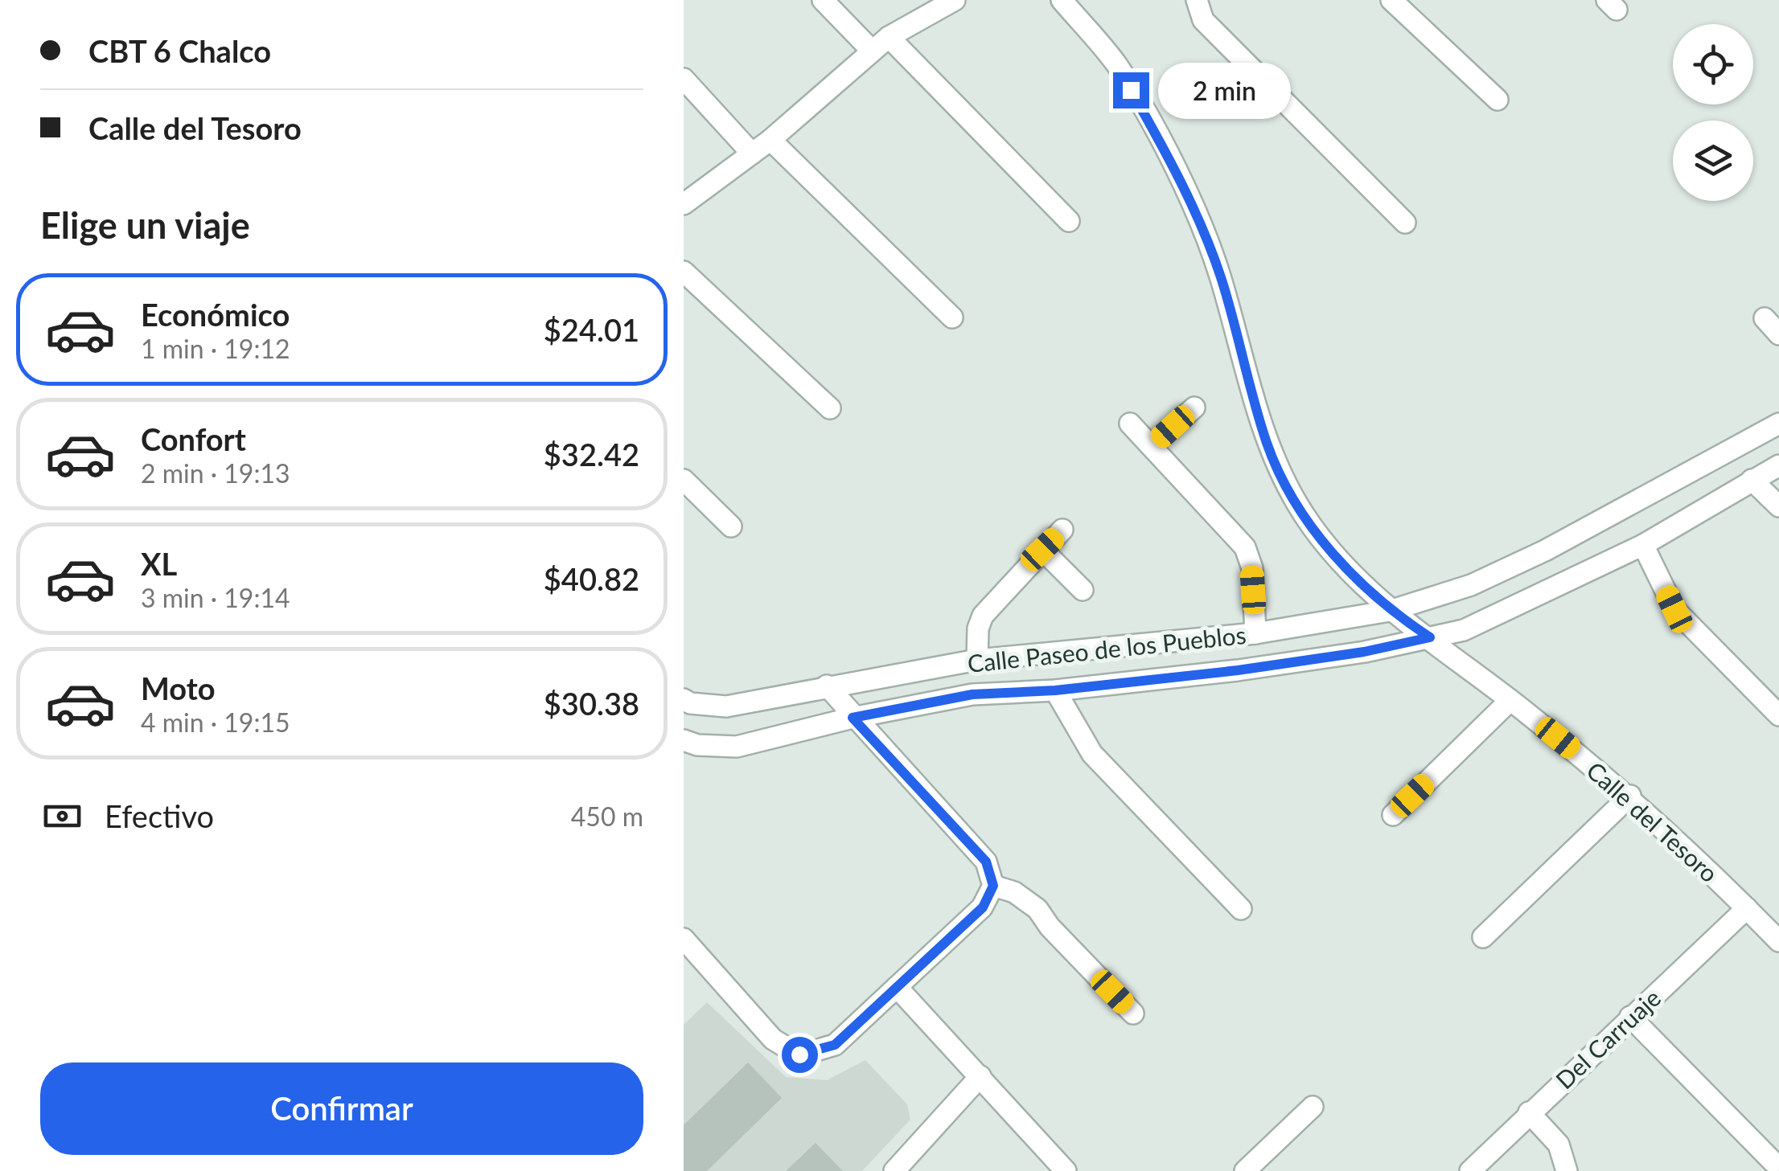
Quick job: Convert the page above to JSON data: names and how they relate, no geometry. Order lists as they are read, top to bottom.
{
  "streets": {
    "street": ["Calle Paseo de los Pueblos", "Calle del Tesoro", "Del Carruaje"]
  },
  "crossings": [
    ["Calle Paseo de los Pueblos", "Calle del Tesoro"],
    ["Calle del Tesoro", "Del Carruaje"]
  ],
  "page": {
    "banner": ["CBT 6 Chalco", "Calle del Tesoro"],
    "bubble": "2 min",
    "heading": "Elige un viaje",
    "list": [
      {
        "name": "Económico",
        "note": "1 min · 19:12",
        "value": "$24.01"
      },
      {
        "name": "Confort",
        "note": "2 min · 19:13",
        "value": "$32.42"
      },
      {
        "name": "XL",
        "note": "3 min · 19:14",
        "value": "$40.82"
      },
      {
        "name": "Moto",
        "note": "4 min · 19:15",
        "value": "$30.38"
      }
    ],
    "pay": ["Efectivo", "450 m"],
    "buttons": "Confirmar"
  }
}
